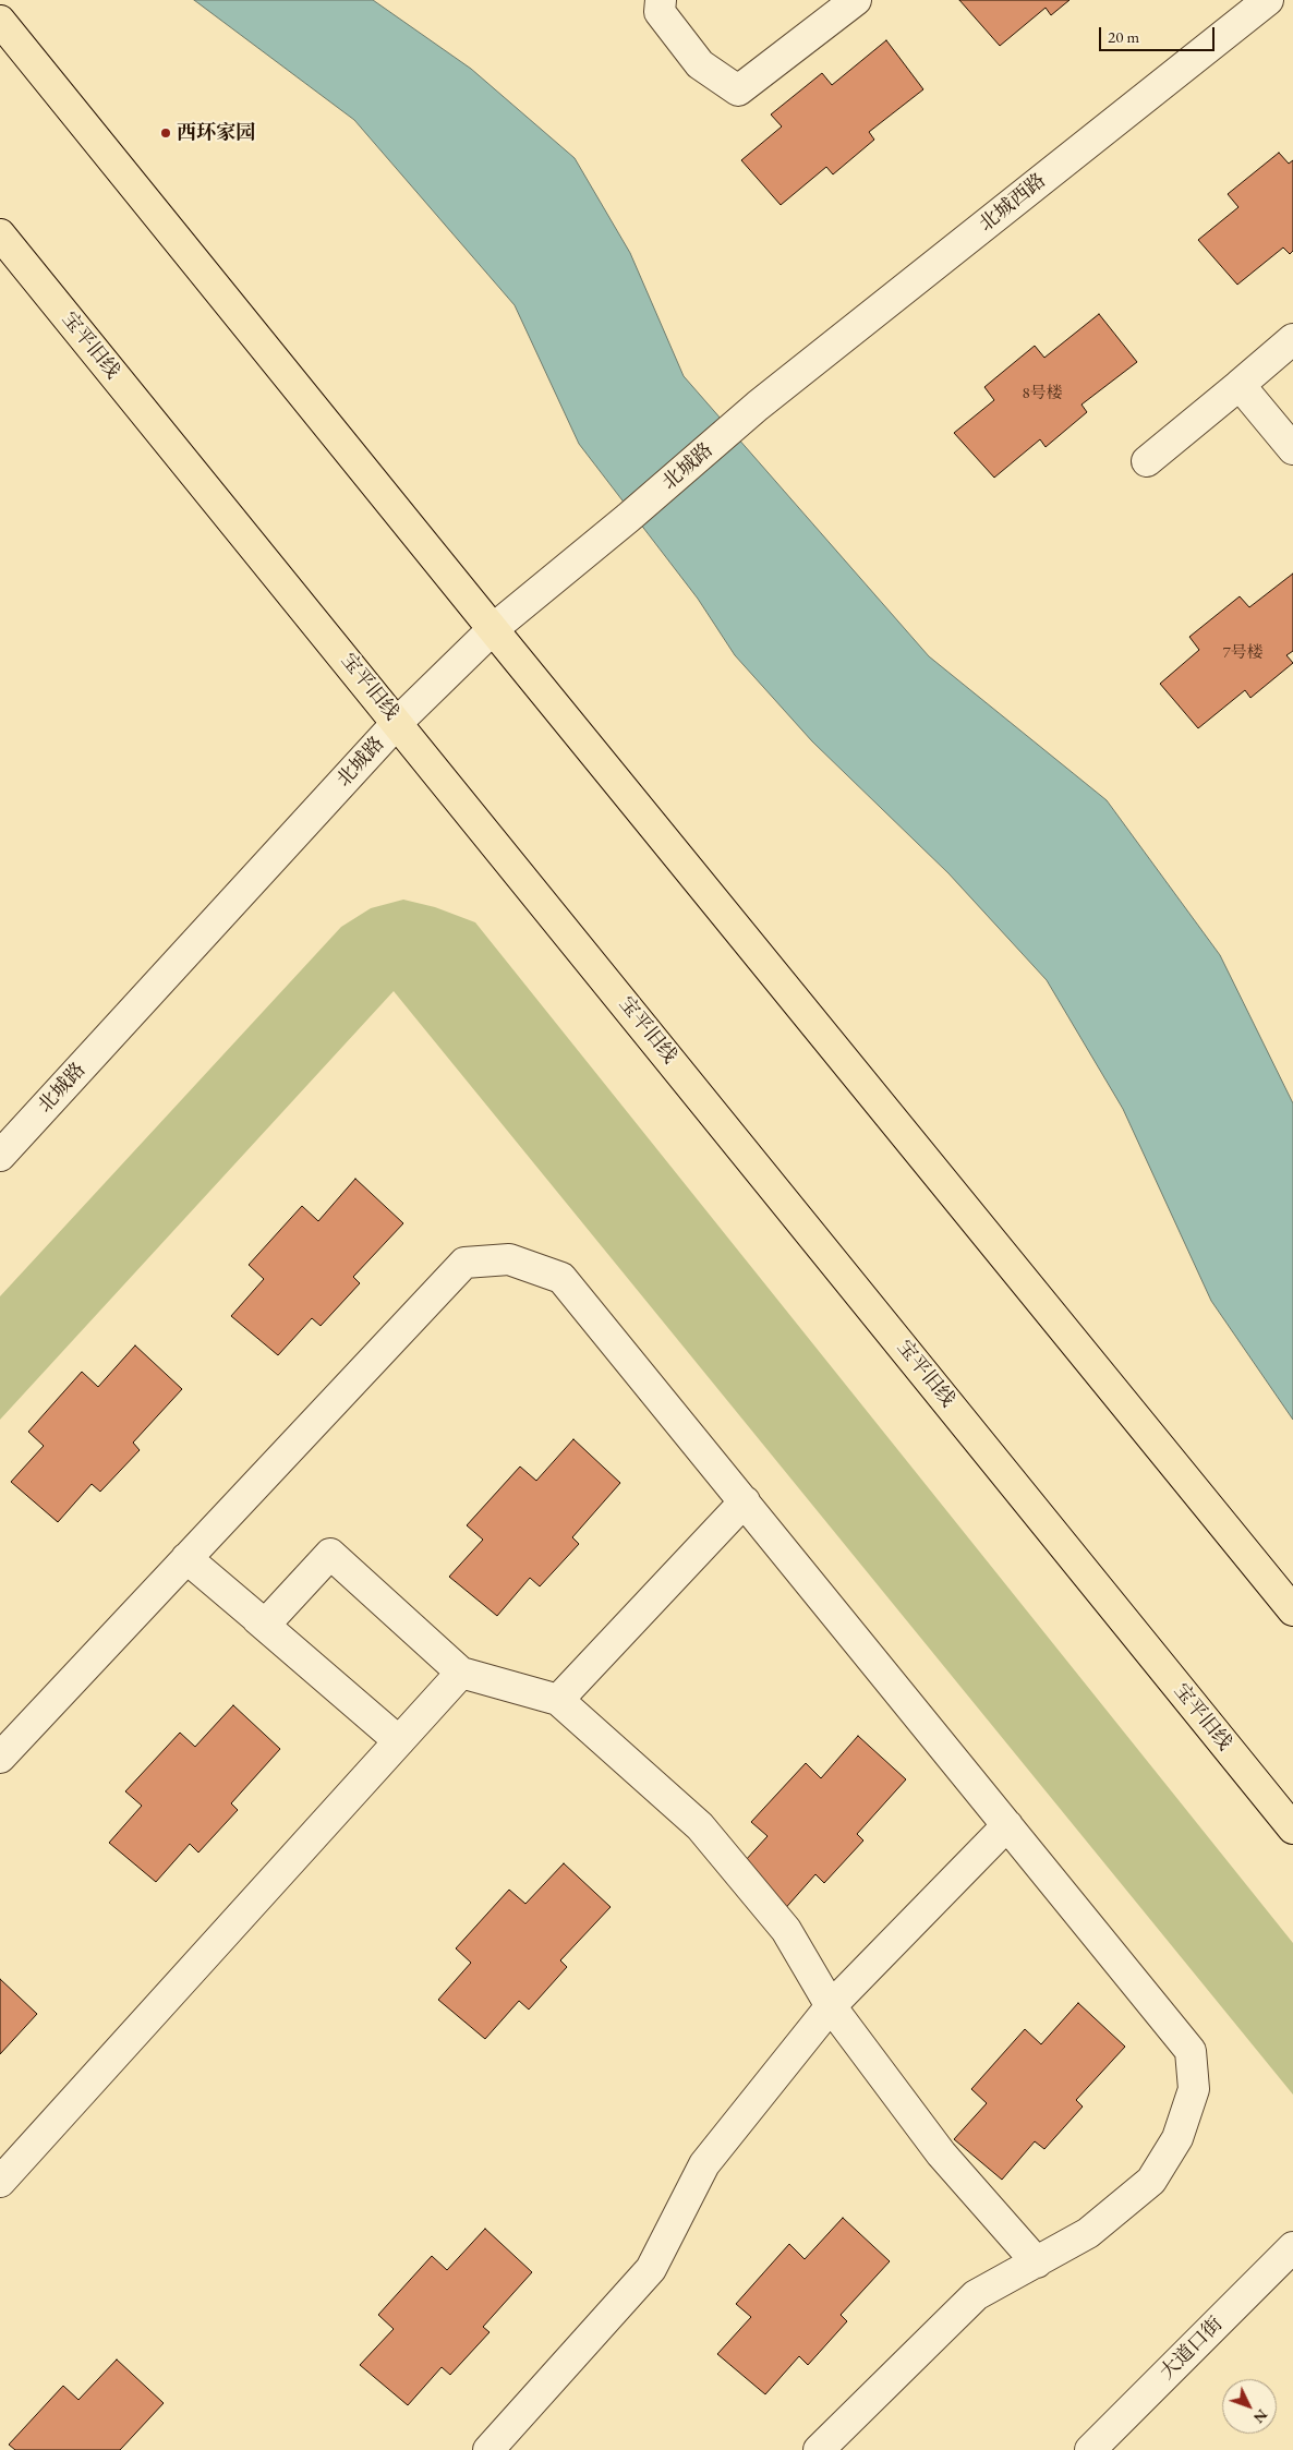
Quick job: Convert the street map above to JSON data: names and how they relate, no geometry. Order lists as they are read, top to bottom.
{
  "streets": {
    "main road": ["宝平旧线"],
    "street": ["北城西路", "北城路", "大道口街"]
  },
  "crossings": [
    ["北城西路", "北城路"],
    ["宝平旧线", "北城路"]
  ],
  "places": ["西环家园"],
  "house_numbers": ["8号楼", "7号楼"],
  "scale_bar": "20 m",
  "north": "bottom right"
}
